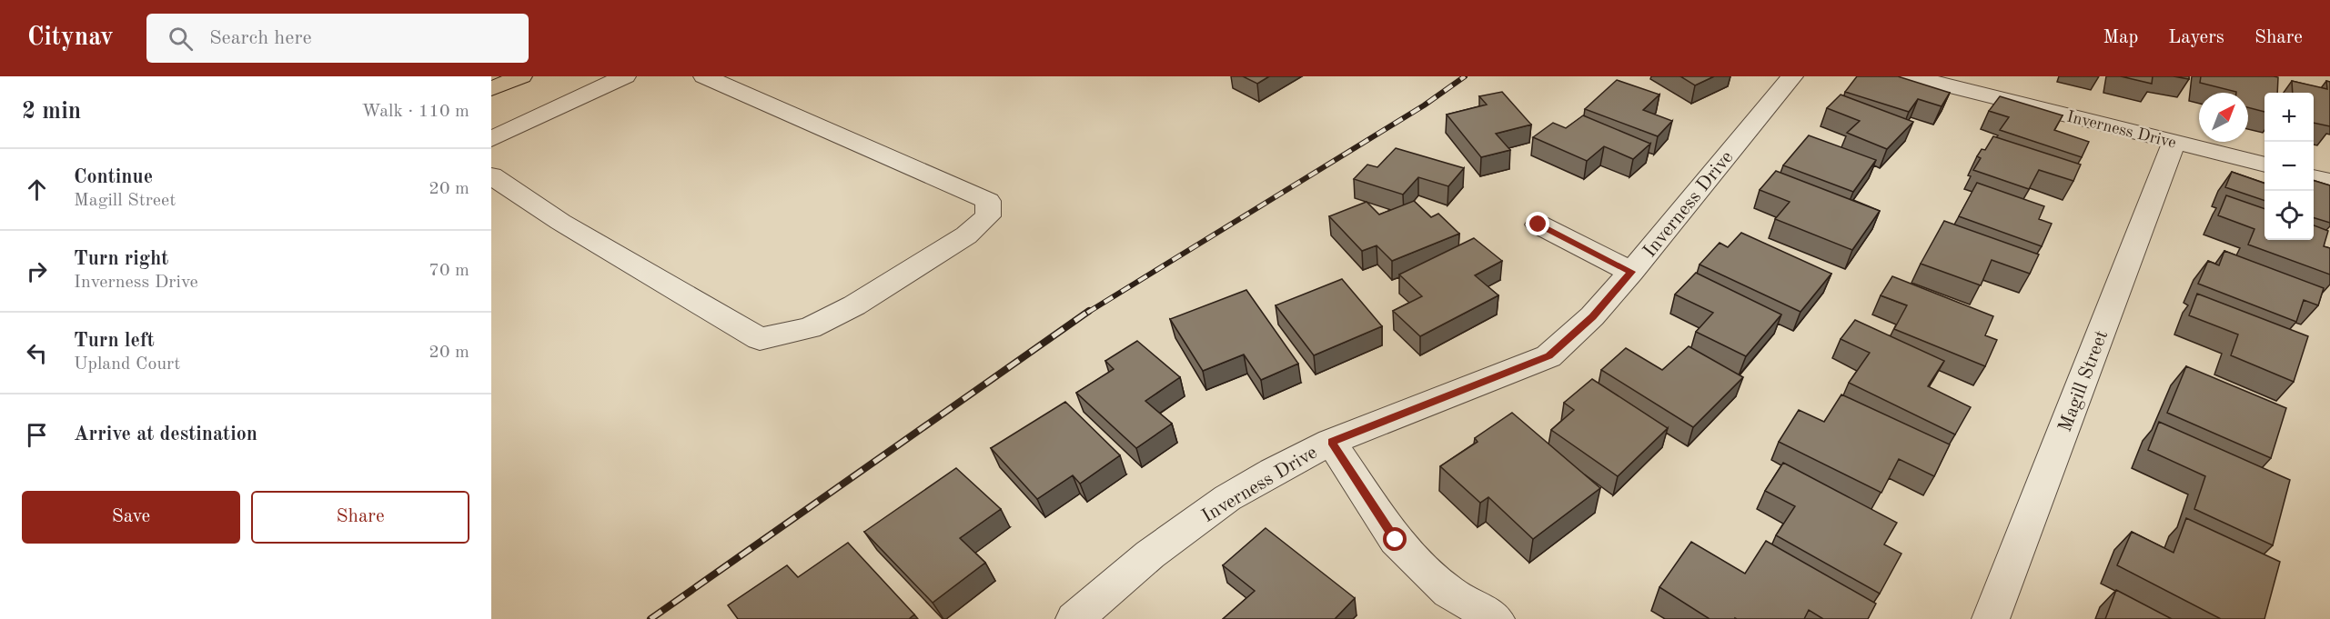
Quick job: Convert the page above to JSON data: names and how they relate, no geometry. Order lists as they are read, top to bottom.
{
  "streets": {
    "street": ["Inverness Drive", "Magill Street"]
  },
  "crossings": [
    ["Inverness Drive", "Magill Street"]
  ],
  "north": "top right",
  "page": {
    "header": "Citynav",
    "search": "Search here",
    "nav": ["Map", "Layers", "Share"],
    "heading": ["2 min", "Walk · 110 m"],
    "map_buttons": ["+", "−"],
    "list": [
      ["Continue", "Magill Street", "20 m"],
      ["Turn right", "Inverness Drive", "70 m"],
      ["Turn left", "Upland Court", "20 m"],
      "Arrive at destination"
    ],
    "buttons": ["Save", "Share"]
  }
}
